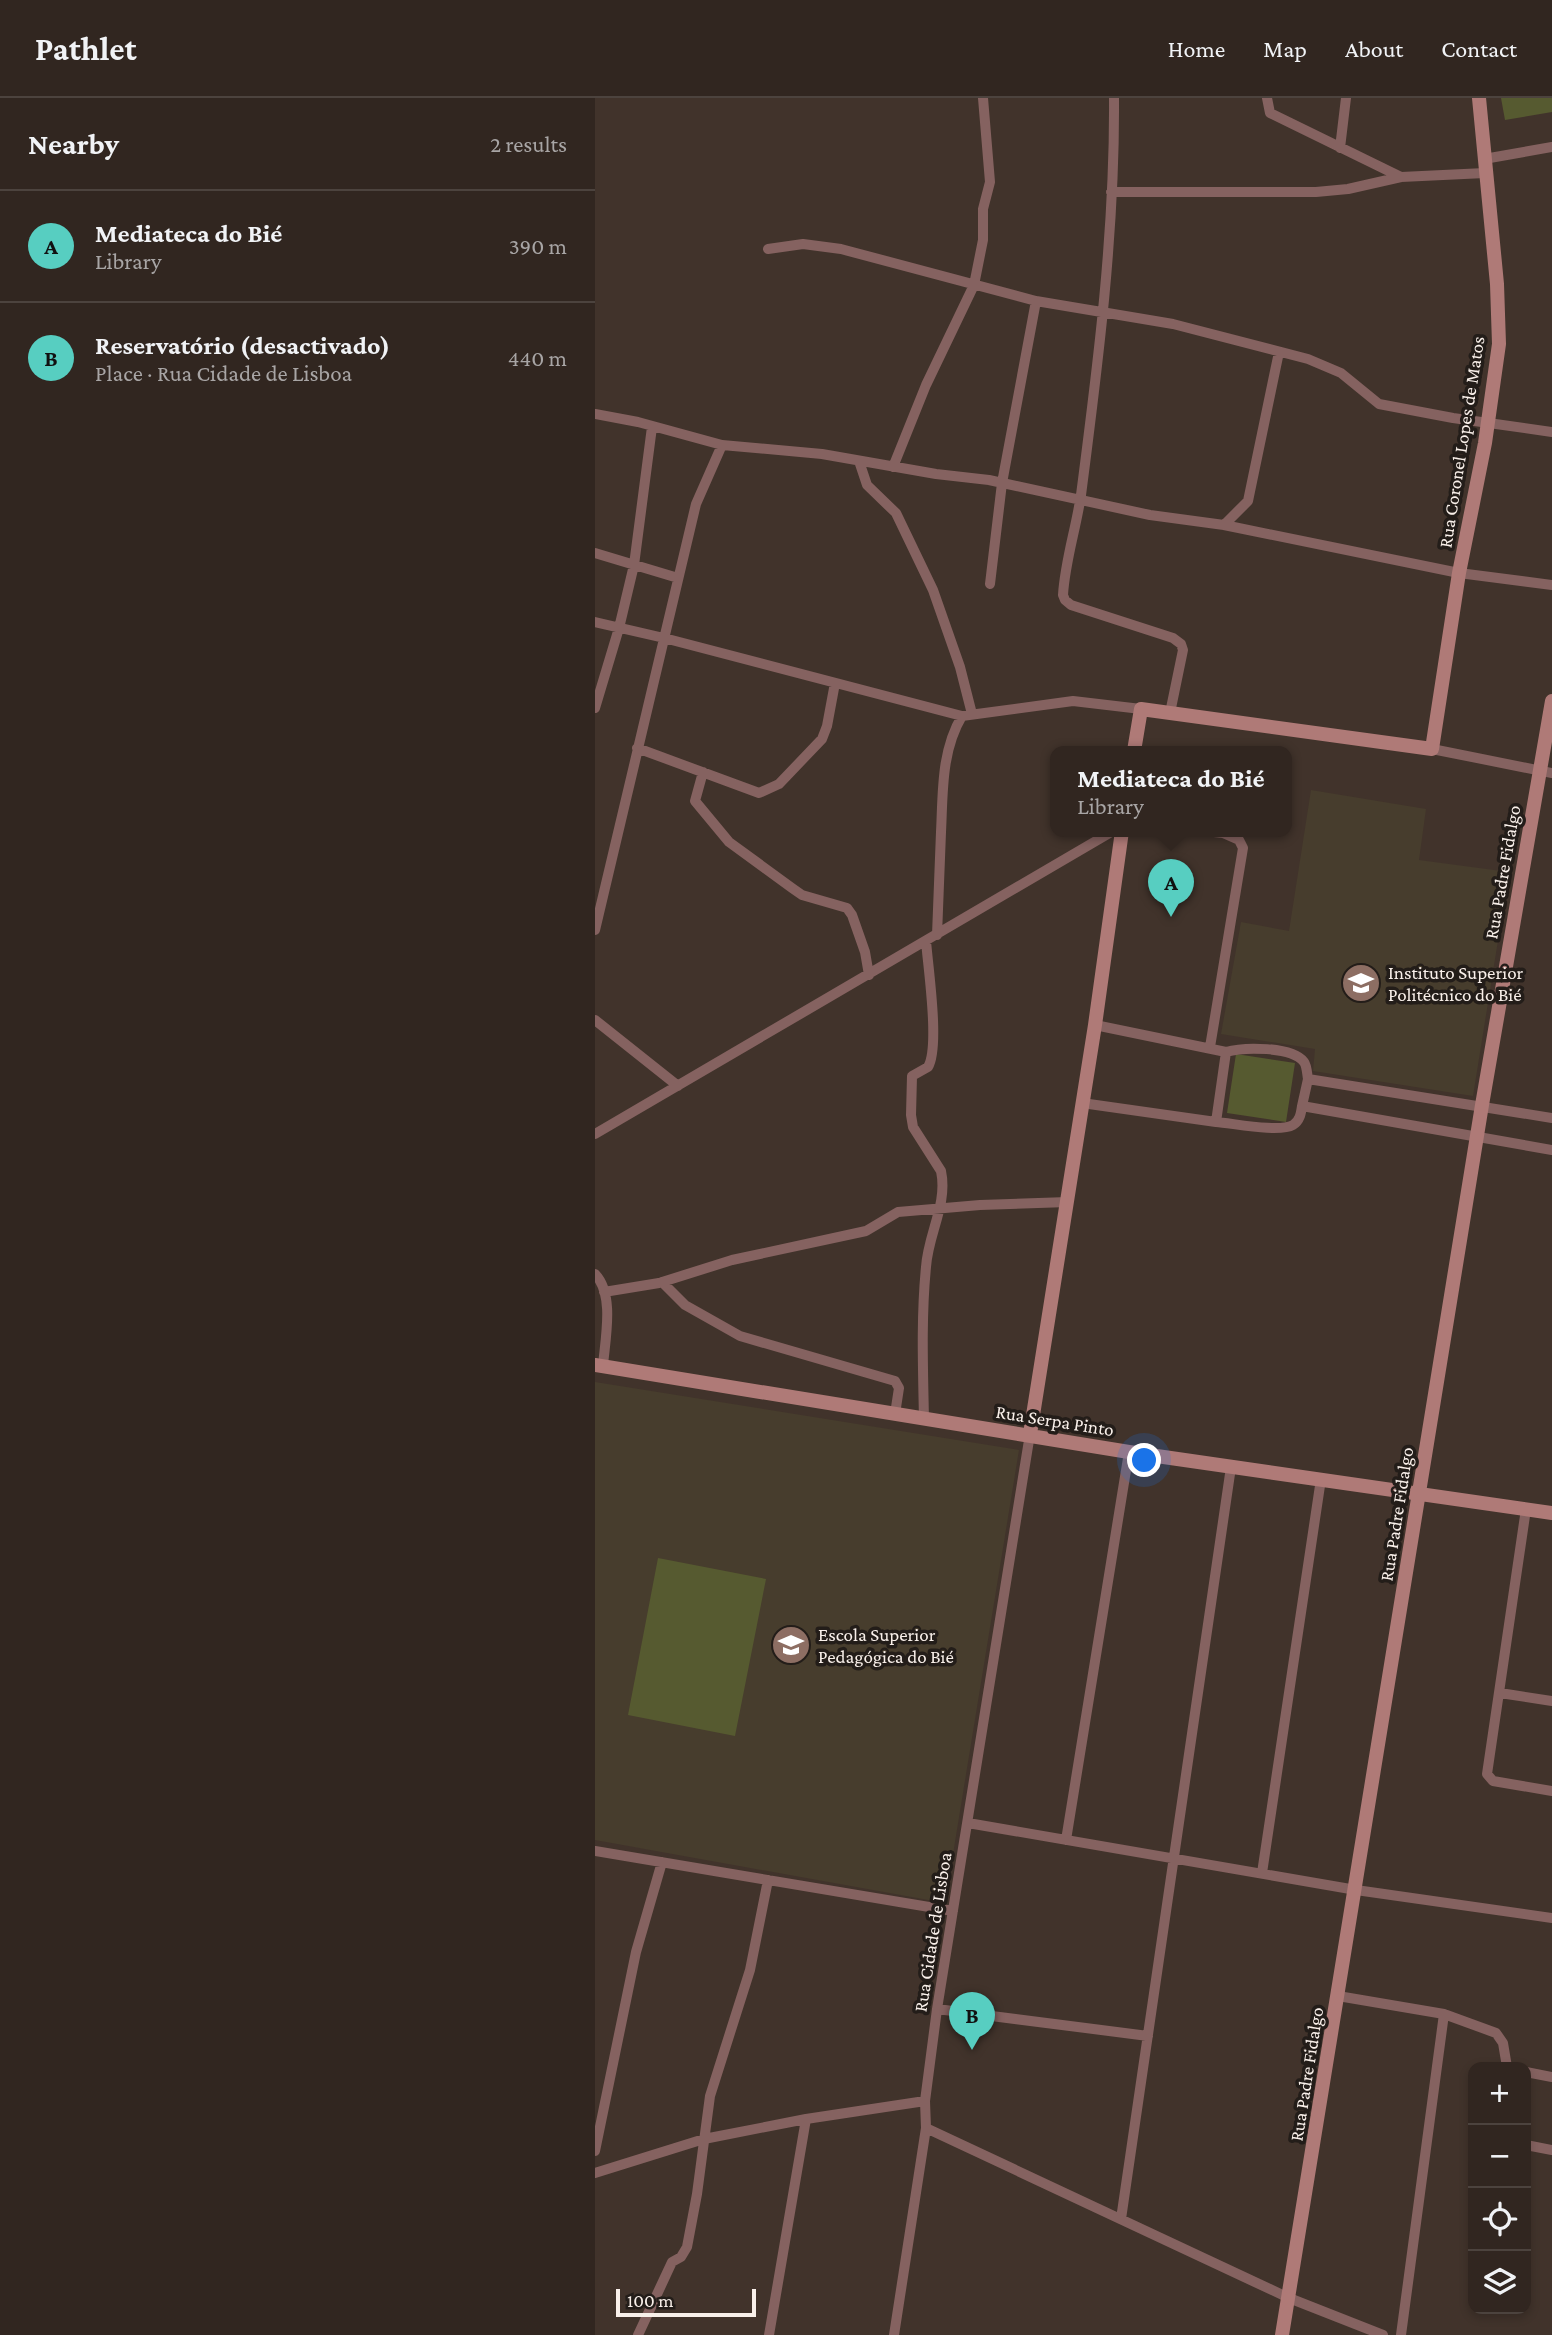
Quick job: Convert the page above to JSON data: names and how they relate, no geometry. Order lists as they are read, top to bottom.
{
  "streets": {
    "street": [
      "Rua Coronel Lopes de Matos",
      "Rua Padre Fidalgo",
      "Rua Serpa Pinto",
      "Rua Cidade de Lisboa"
    ]
  },
  "crossings": [
    ["Rua Padre Fidalgo", "Rua Serpa Pinto"],
    ["Rua Serpa Pinto", "Rua Cidade de Lisboa"]
  ],
  "places": {
    "school or university": ["Instituto Superior Politécnico do Bié", "Escola Superior Pedagógica do Bié"]
  },
  "scale_bar": "100 m",
  "page": {
    "header": "Pathlet",
    "nav": [
      "Home",
      "Map",
      "About",
      "Contact"
    ],
    "heading": ["Nearby", "2 results"],
    "list": [
      {
        "mark": "A",
        "name": "Mediateca do Bié",
        "note": "Library",
        "value": "390 m"
      },
      {
        "mark": "B",
        "name": "Reservatório (desactivado)",
        "note": "Place · Rua Cidade de Lisboa",
        "value": "440 m"
      }
    ],
    "popup": ["Mediateca do Bié", "Library"],
    "pins": ["A", "B"],
    "map_buttons": ["+", "−"],
    "scale": "100 m"
  }
}
